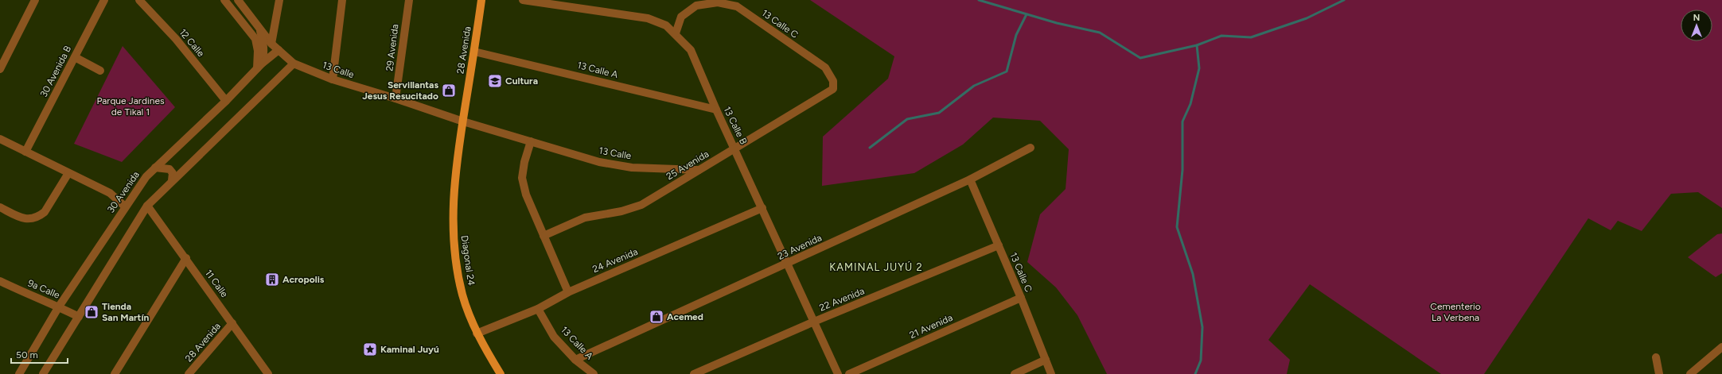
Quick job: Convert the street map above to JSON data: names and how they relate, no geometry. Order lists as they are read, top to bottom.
{
  "streets": {
    "main road": ["28 Avenida", "Diagonal 24"],
    "street": [
      "13 Calle C",
      "12 Calle",
      "29 Avenida",
      "13 Calle",
      "13 Calle A",
      "30 Avenida B",
      "13 Calle B",
      "25 Avenida",
      "30 Avenida",
      "23 Avenida",
      "24 Avenida",
      "11 Calle",
      "9a Calle",
      "22 Avenida",
      "21 Avenida"
    ]
  },
  "crossings": [
    ["13 Calle C", "13 Calle B"],
    ["13 Calle C", "25 Avenida"],
    ["13 Calle C", "23 Avenida"],
    ["13 Calle C", "22 Avenida"],
    ["13 Calle C", "21 Avenida"],
    ["12 Calle", "30 Avenida"],
    ["29 Avenida", "13 Calle"],
    ["28 Avenida", "13 Calle"],
    ["28 Avenida", "13 Calle A"],
    ["28 Avenida", "Diagonal 24"],
    ["28 Avenida", "11 Calle"],
    ["13 Calle", "25 Avenida"],
    ["13 Calle", "30 Avenida"],
    ["13 Calle", "Diagonal 24"],
    ["13 Calle A", "13 Calle B"],
    ["13 Calle A", "23 Avenida"],
    ["13 Calle A", "24 Avenida"],
    ["13 Calle B", "25 Avenida"],
    ["13 Calle B", "23 Avenida"],
    ["13 Calle B", "24 Avenida"],
    ["13 Calle B", "22 Avenida"],
    ["30 Avenida", "9a Calle"],
    ["Diagonal 24", "24 Avenida"]
  ],
  "districts": ["KAMINAL JUYÚ 2"],
  "parks": ["Parque Jardines de Tikal 1", "Cementerio La Verbena"],
  "places": {
    "school or university": ["Cultura"],
    "shop": ["Servillantas Jesus Resucitado", "Tienda San Martín", "Acemed"],
    "building": ["Acropolis"],
    "place": ["Kaminal Juyú"]
  },
  "scale_bar": "50 m",
  "north": "top"
}
